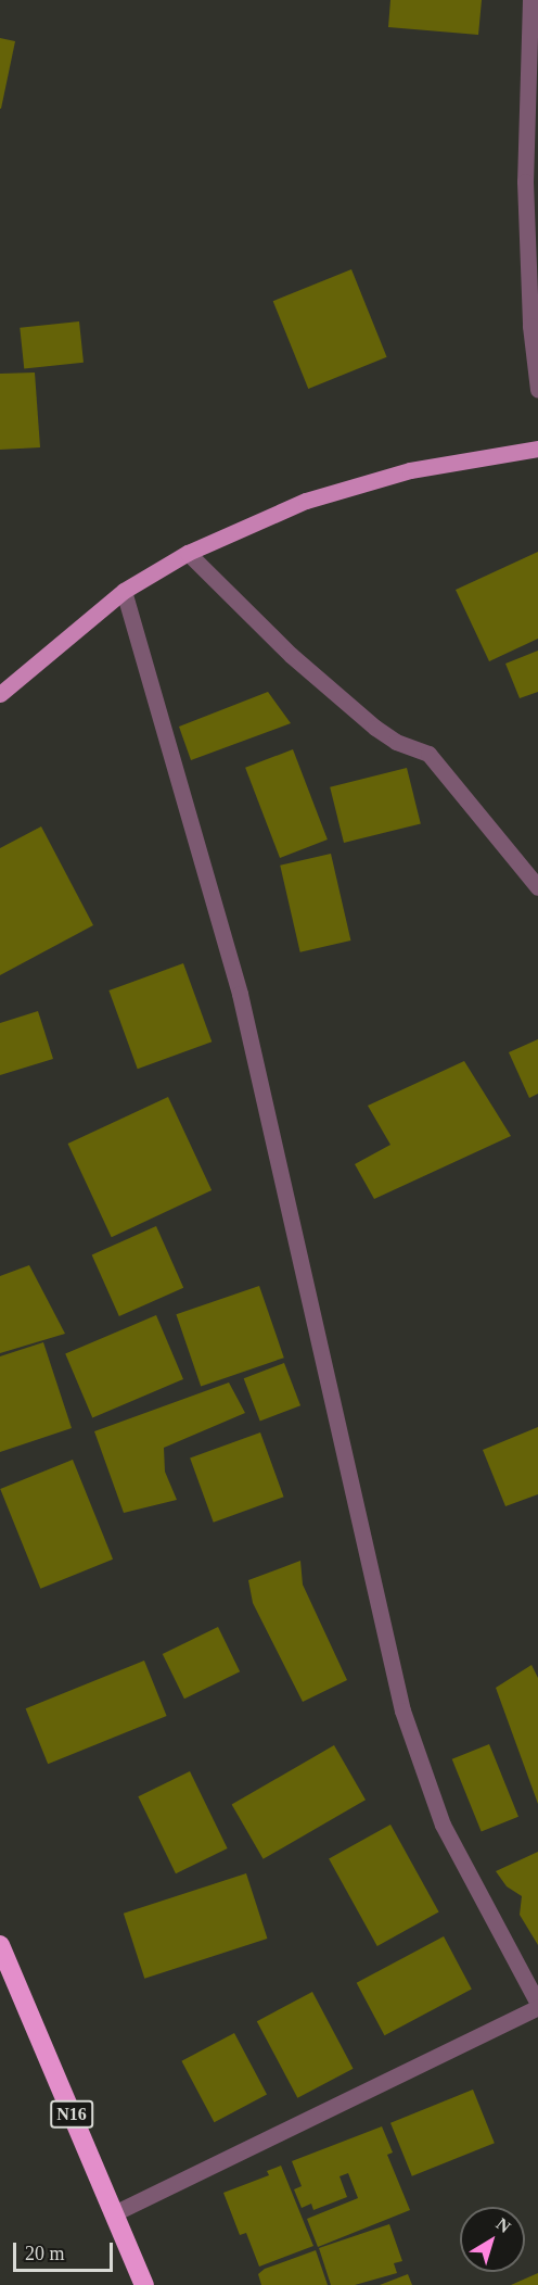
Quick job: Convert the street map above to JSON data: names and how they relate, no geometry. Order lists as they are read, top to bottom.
{
  "streets": {
    "highway": ["N16"]
  },
  "scale_bar": "20 m",
  "north": "top right"
}
